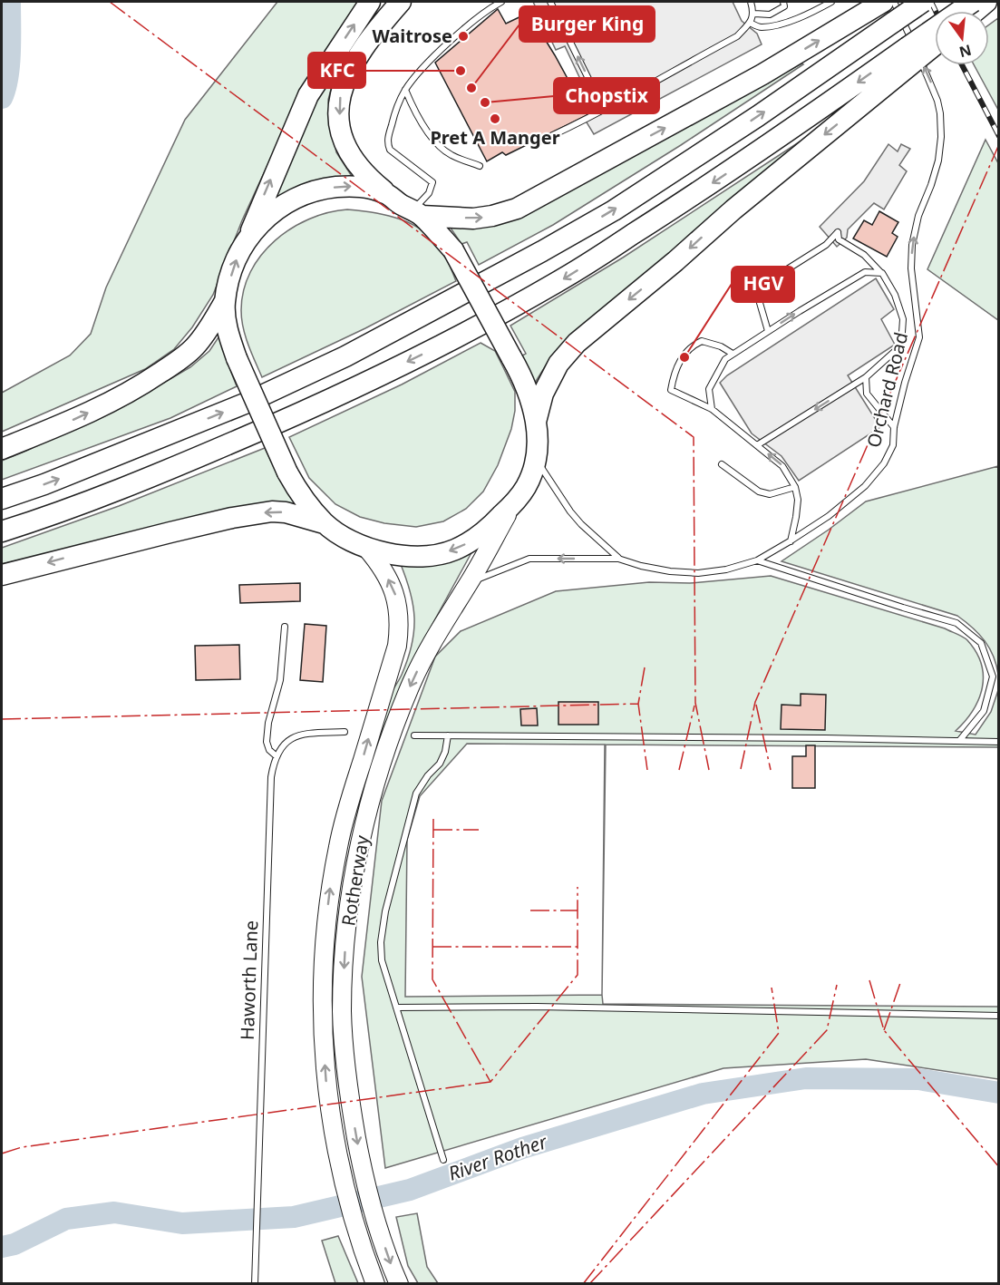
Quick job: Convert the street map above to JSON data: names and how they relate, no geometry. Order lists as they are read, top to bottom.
{
  "streets": {
    "main road": ["Rotherway"],
    "lane": ["Orchard Road", "Haworth Lane"]
  },
  "crossings": [
    ["Orchard Road", "Rotherway"]
  ],
  "water": ["River Rother"],
  "places": [
    "Waitrose",
    "KFC",
    "Burger King",
    "Chopstix",
    "Pret A Manger",
    "HGV"
  ],
  "north": "bottom"
}
